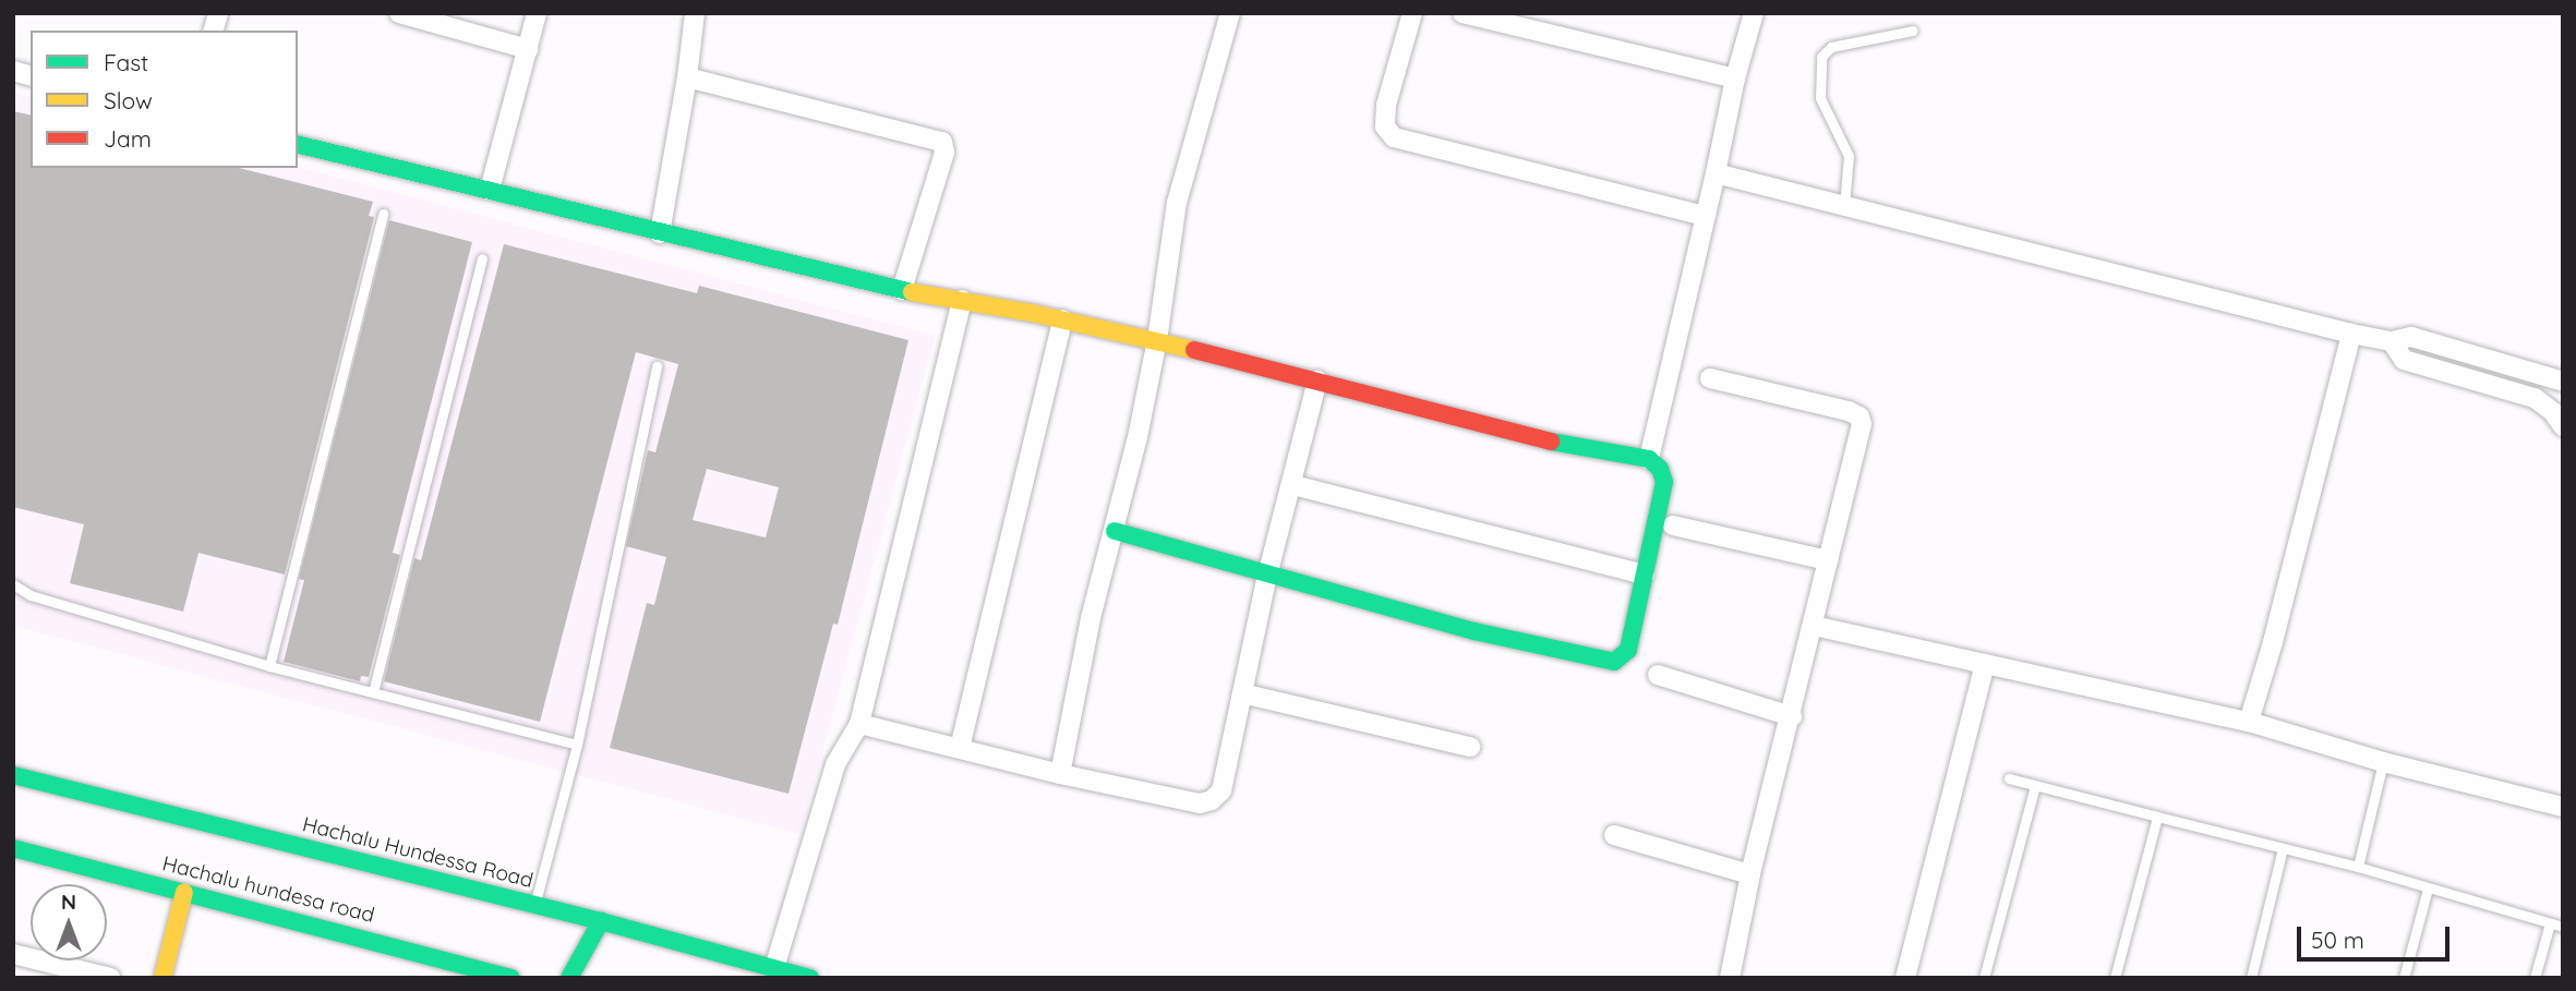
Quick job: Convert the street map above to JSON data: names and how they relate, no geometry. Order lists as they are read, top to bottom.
{
  "streets": {
    "street": ["Hachalu Hundessa Road", "Hachalu hundesa road"]
  },
  "legend": ["Fast", "Slow", "Jam"],
  "scale_bar": "50 m",
  "north": "top"
}
